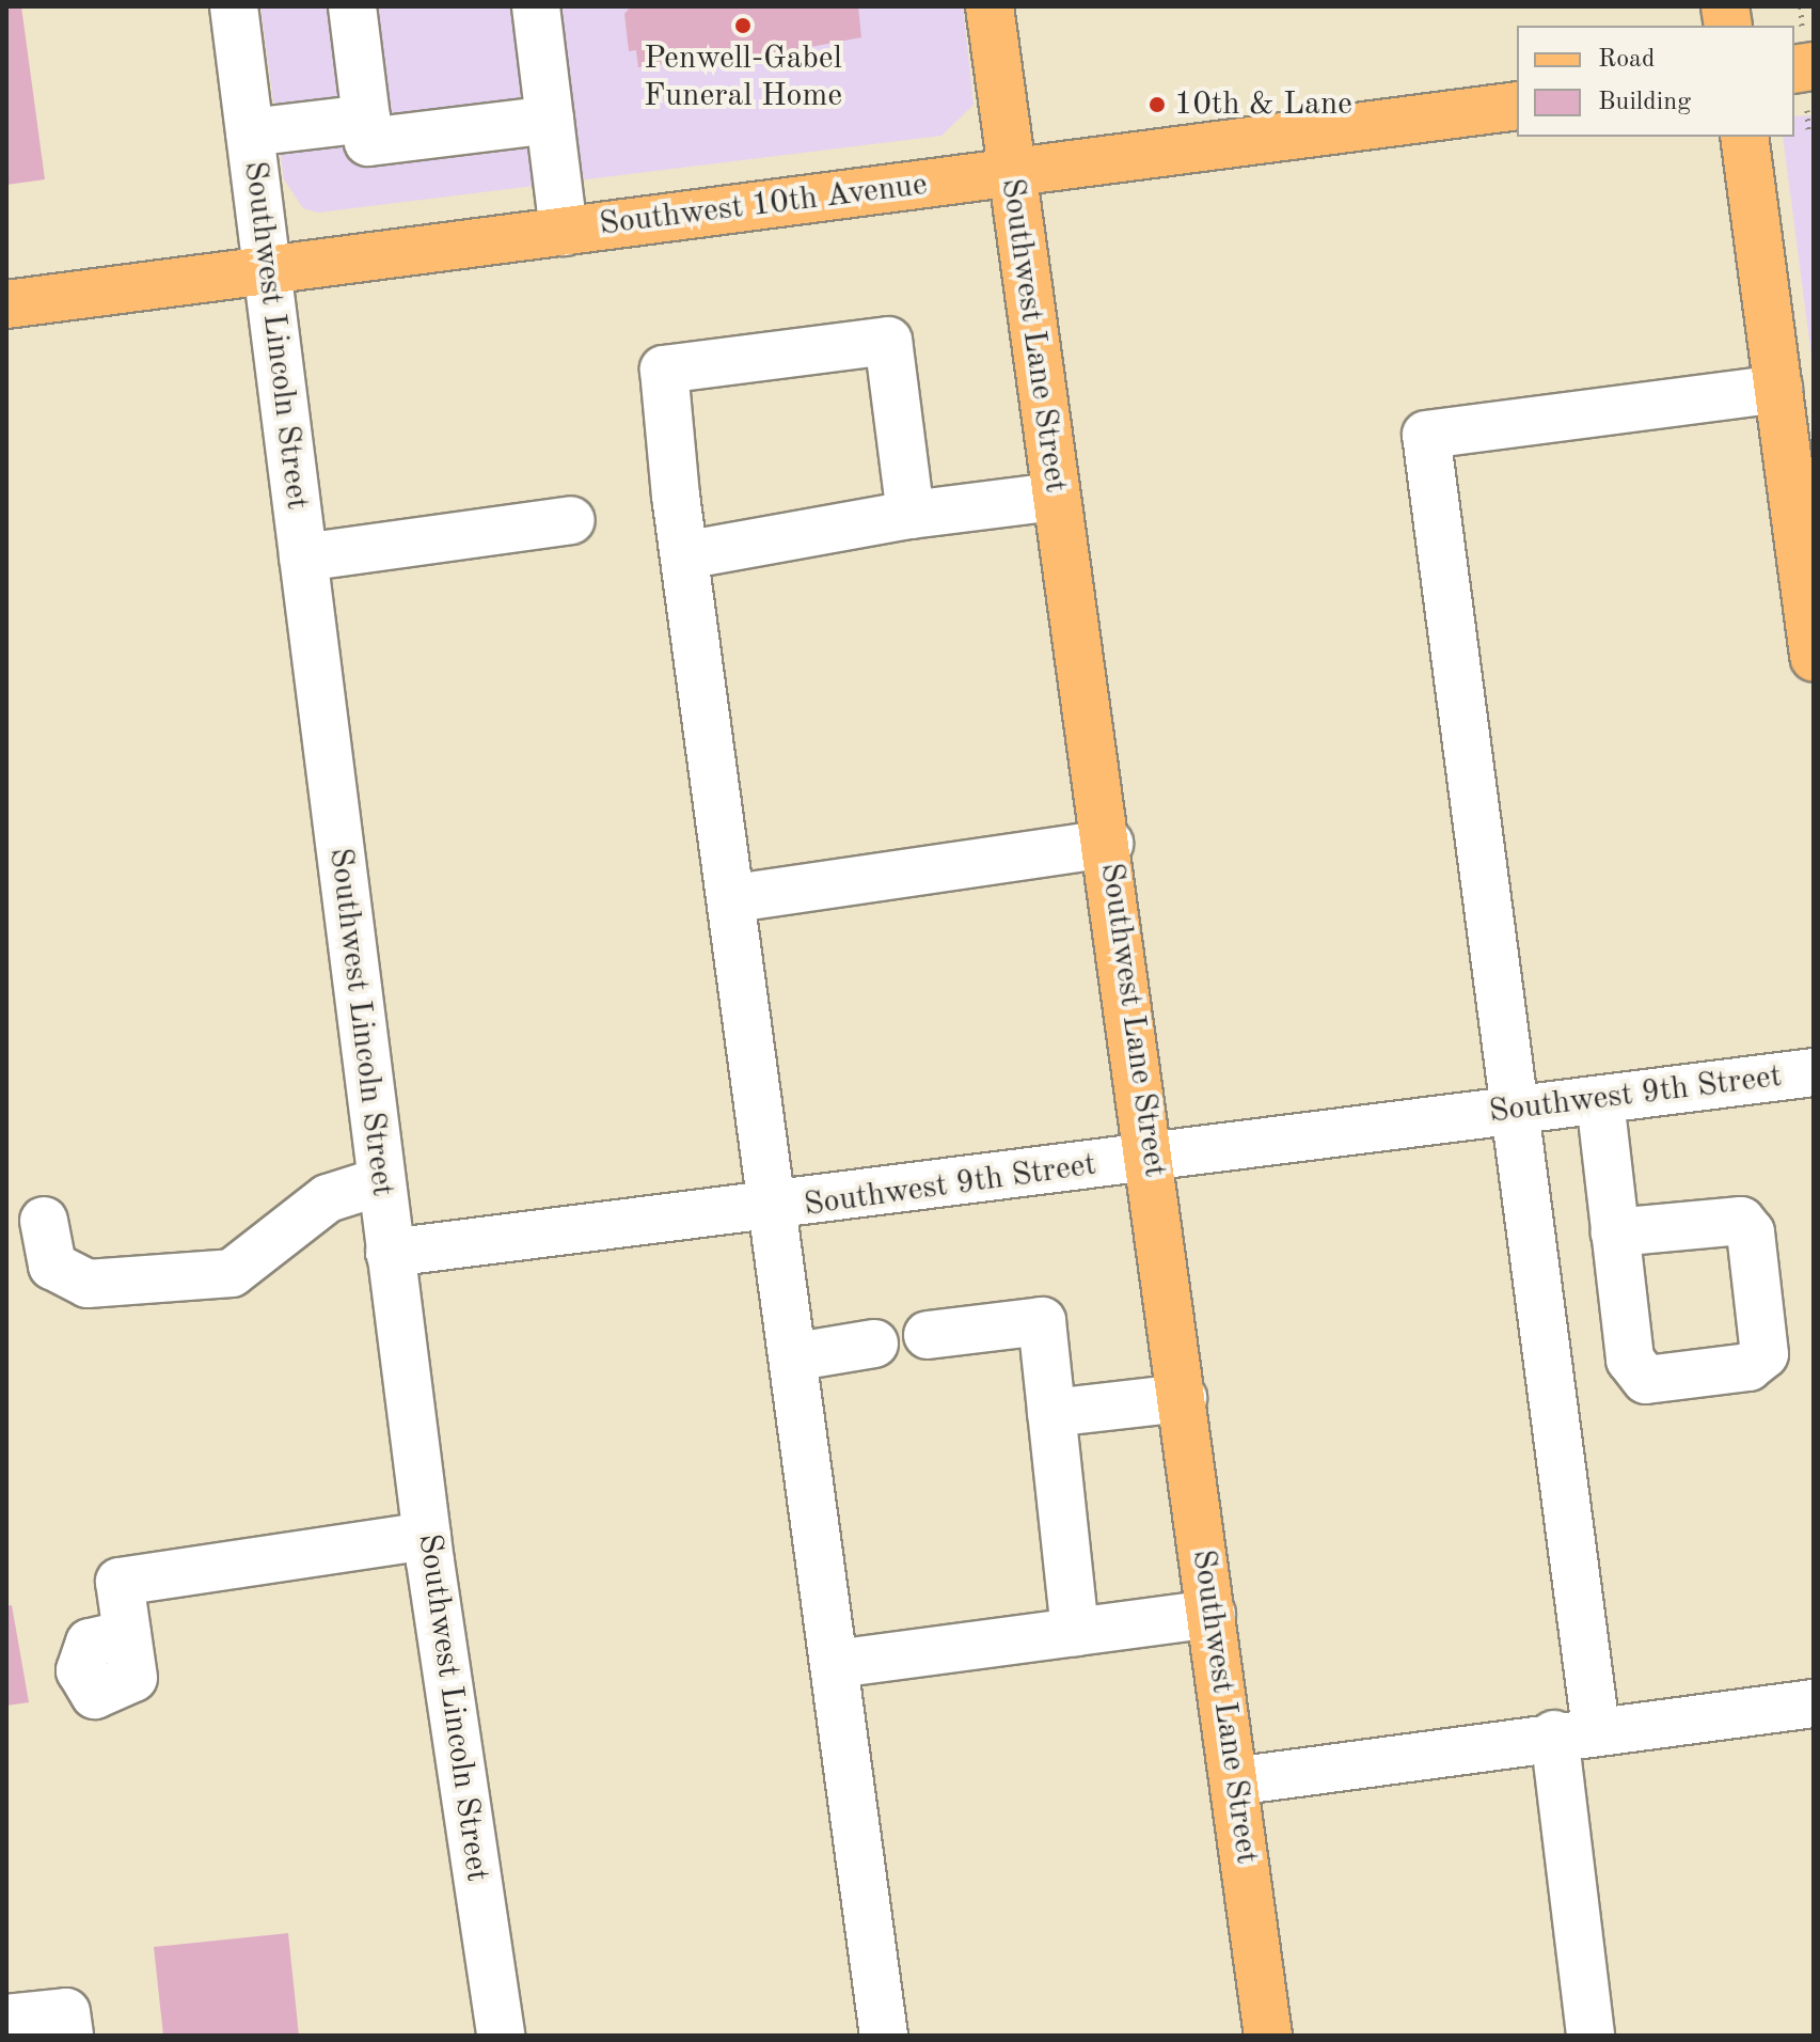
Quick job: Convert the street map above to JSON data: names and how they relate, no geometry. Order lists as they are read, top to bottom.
{
  "streets": {
    "main road": ["Southwest 10th Avenue", "Southwest Lane Street"],
    "street": ["Southwest Lincoln Street", "Southwest 9th Street"]
  },
  "crossings": [
    ["Southwest 10th Avenue", "Southwest Lincoln Street"],
    ["Southwest 10th Avenue", "Southwest Lane Street"],
    ["Southwest Lincoln Street", "Southwest 9th Street"],
    ["Southwest Lane Street", "Southwest 9th Street"]
  ],
  "places": ["Penwell-Gabel Funeral Home", "10th & Lane"],
  "legend": ["Road", "Building"]
}
